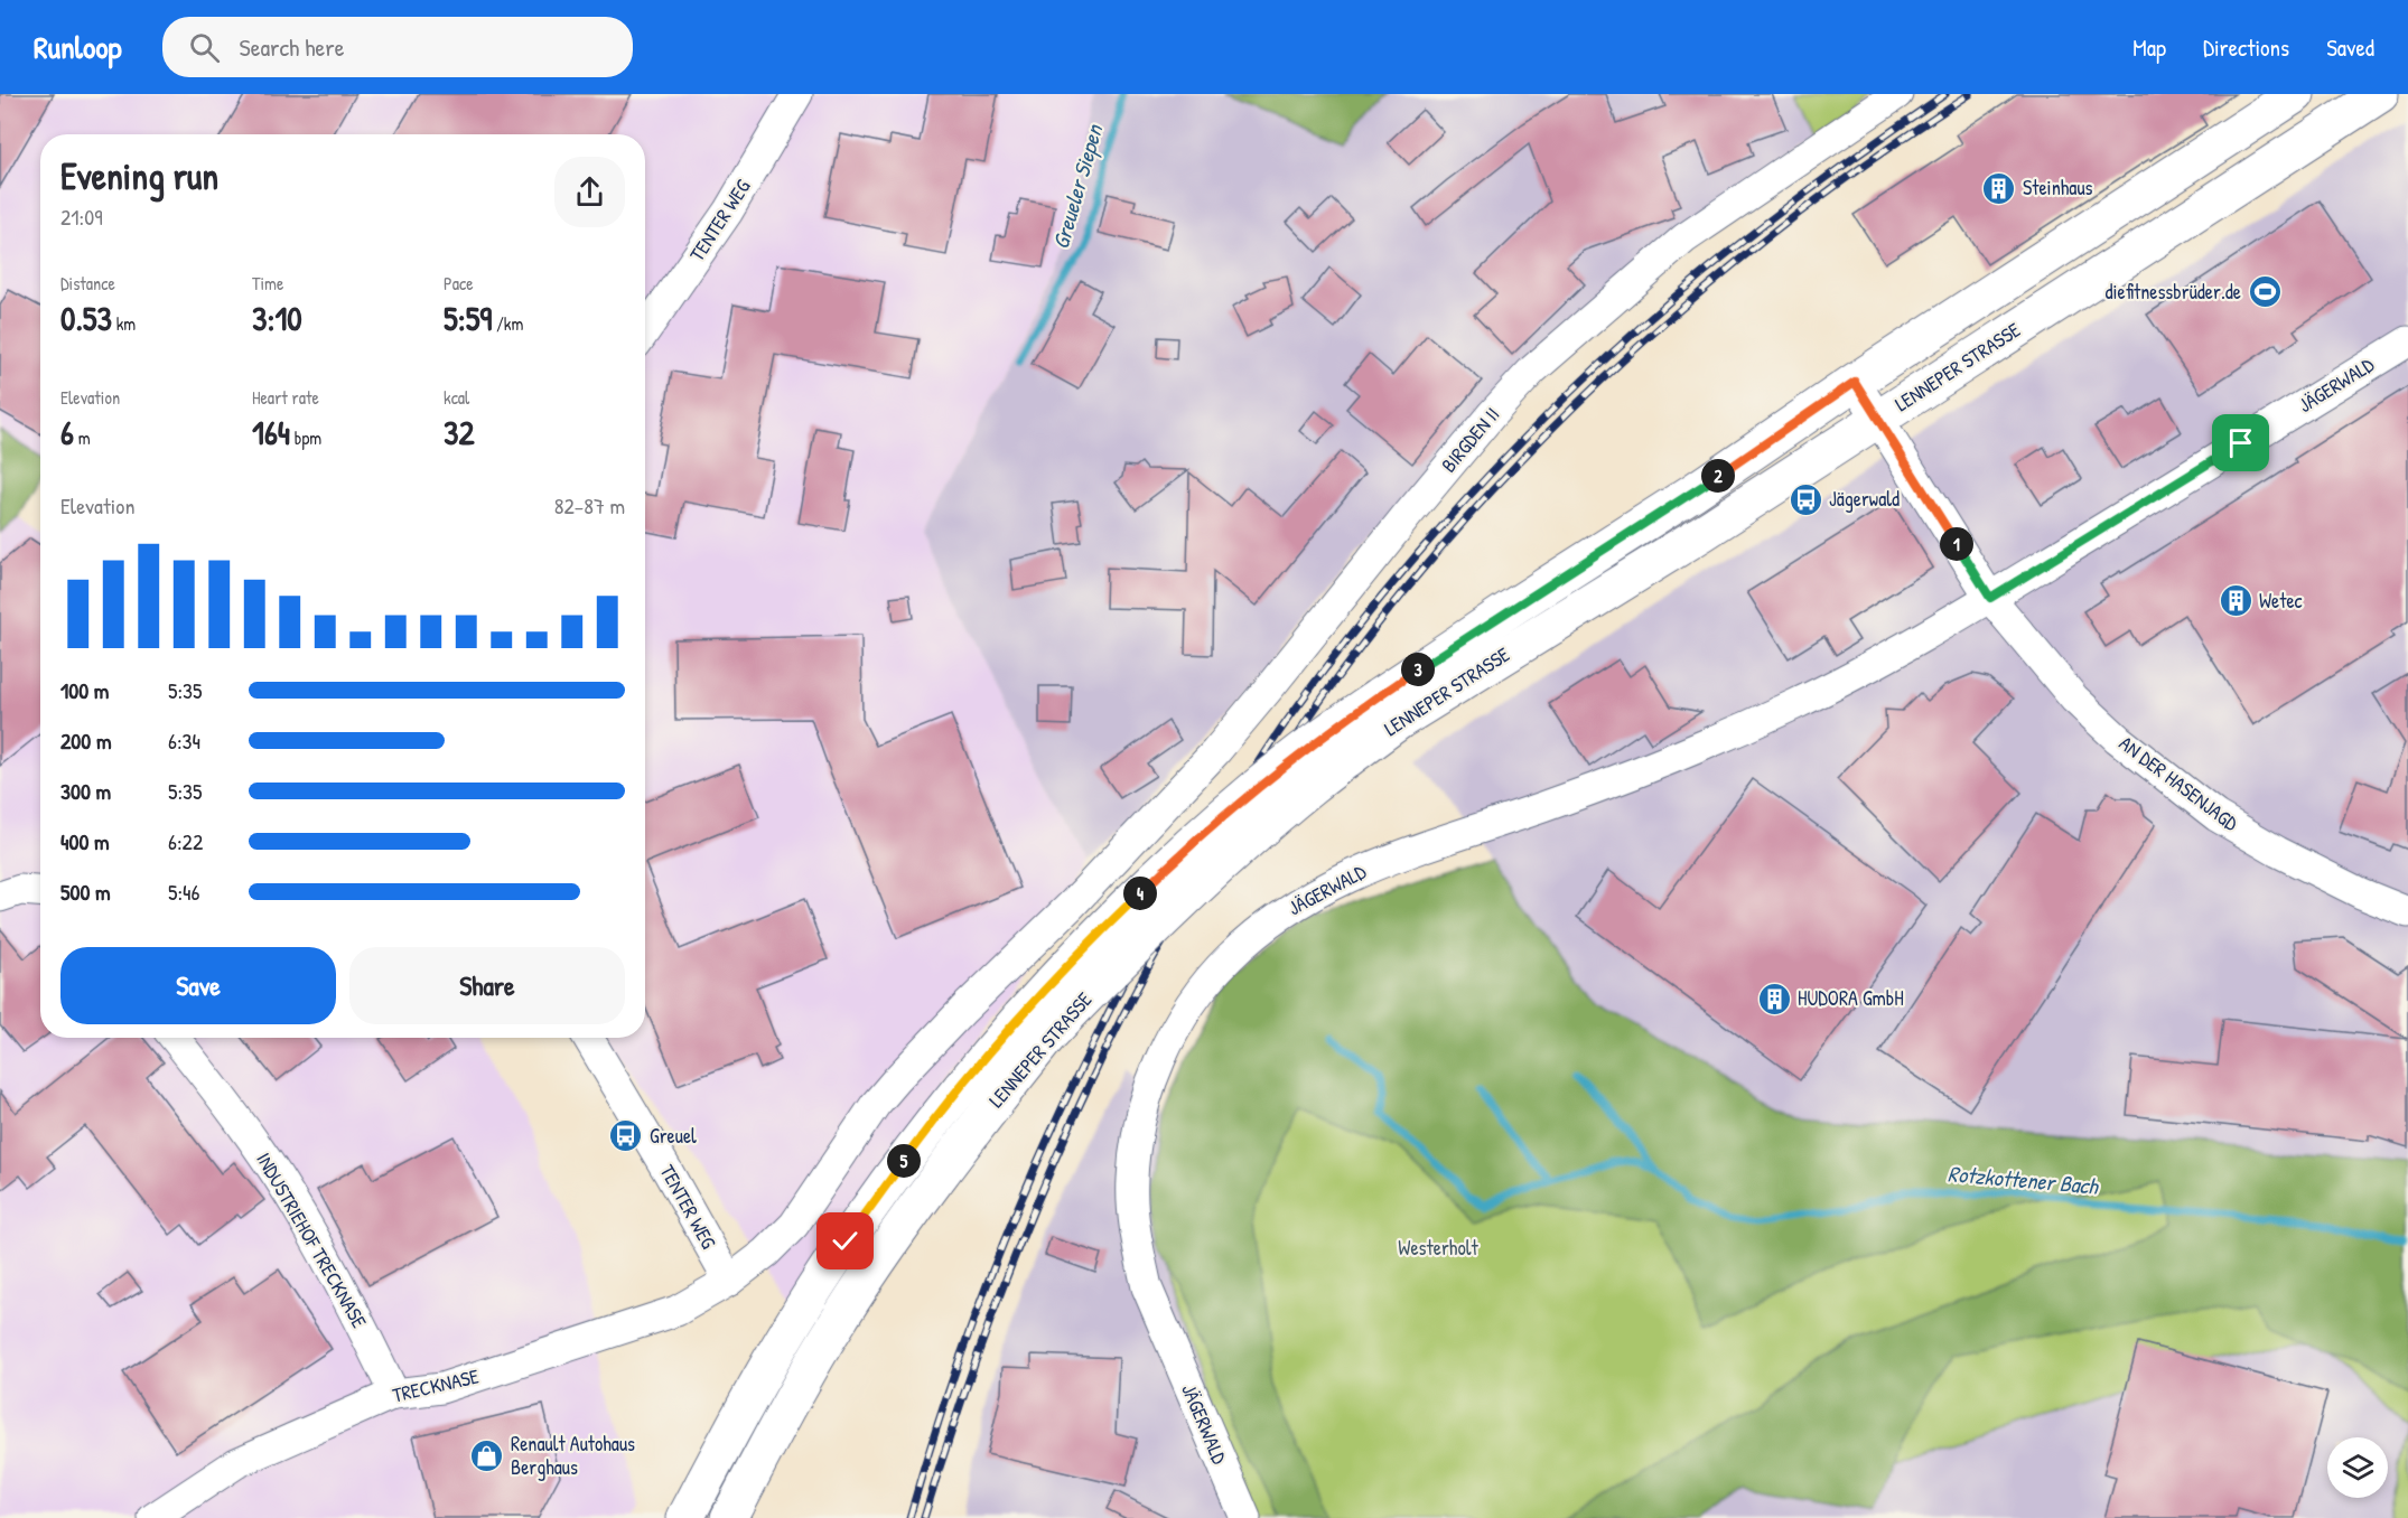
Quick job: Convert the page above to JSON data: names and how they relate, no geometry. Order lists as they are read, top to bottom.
{
  "streets": {
    "main road": ["LENNEPER STRASSE"],
    "street": [
      "TENTER WEG",
      "JÄGERWALD",
      "BIRGDEN II",
      "AN DER HASENJAGD",
      "INDUSTRIEHOF TRECKNASE",
      "TRECKNASE"
    ]
  },
  "crossings": [
    ["TENTER WEG", "BIRGDEN II"],
    ["TENTER WEG", "TRECKNASE"],
    ["JÄGERWALD", "AN DER HASENJAGD"],
    ["BIRGDEN II", "TRECKNASE"],
    ["INDUSTRIEHOF TRECKNASE", "TRECKNASE"]
  ],
  "water": ["Greueler Siepen", "Rotzkottener Bach"],
  "parks": ["Westerholt"],
  "places": {
    "building": ["Steinhaus", "Wetec", "HUDORA GmbH"],
    "sports": ["diefitnessbrüder.de"],
    "bus stop": ["Jägerwald", "Greuel"],
    "shop": ["Renault Autohaus Berghaus"]
  },
  "page": {
    "header": "Runloop",
    "search": "Search here",
    "nav": ["Map", "Directions", "Saved"],
    "heading": ["Evening run", "21:09"],
    "stats": [
      ["Distance", "0.53 km"],
      ["Time", "3:10"],
      ["Pace", "5:59 /km"],
      ["Elevation", "6 m"],
      ["Heart rate", "164 bpm"],
      ["kcal", "32"]
    ],
    "pins": [
      "2",
      "1",
      "3",
      "4",
      "5"
    ],
    "chart": ["Elevation", "82–87 m"],
    "list": [
      {
        "name": "100 m",
        "note": "5:35"
      },
      {
        "name": "200 m",
        "note": "6:34"
      },
      {
        "name": "300 m",
        "note": "5:35"
      },
      {
        "name": "400 m",
        "note": "6:22"
      },
      {
        "name": "500 m",
        "note": "5:46"
      }
    ],
    "buttons": ["Save", "Share"]
  }
}
